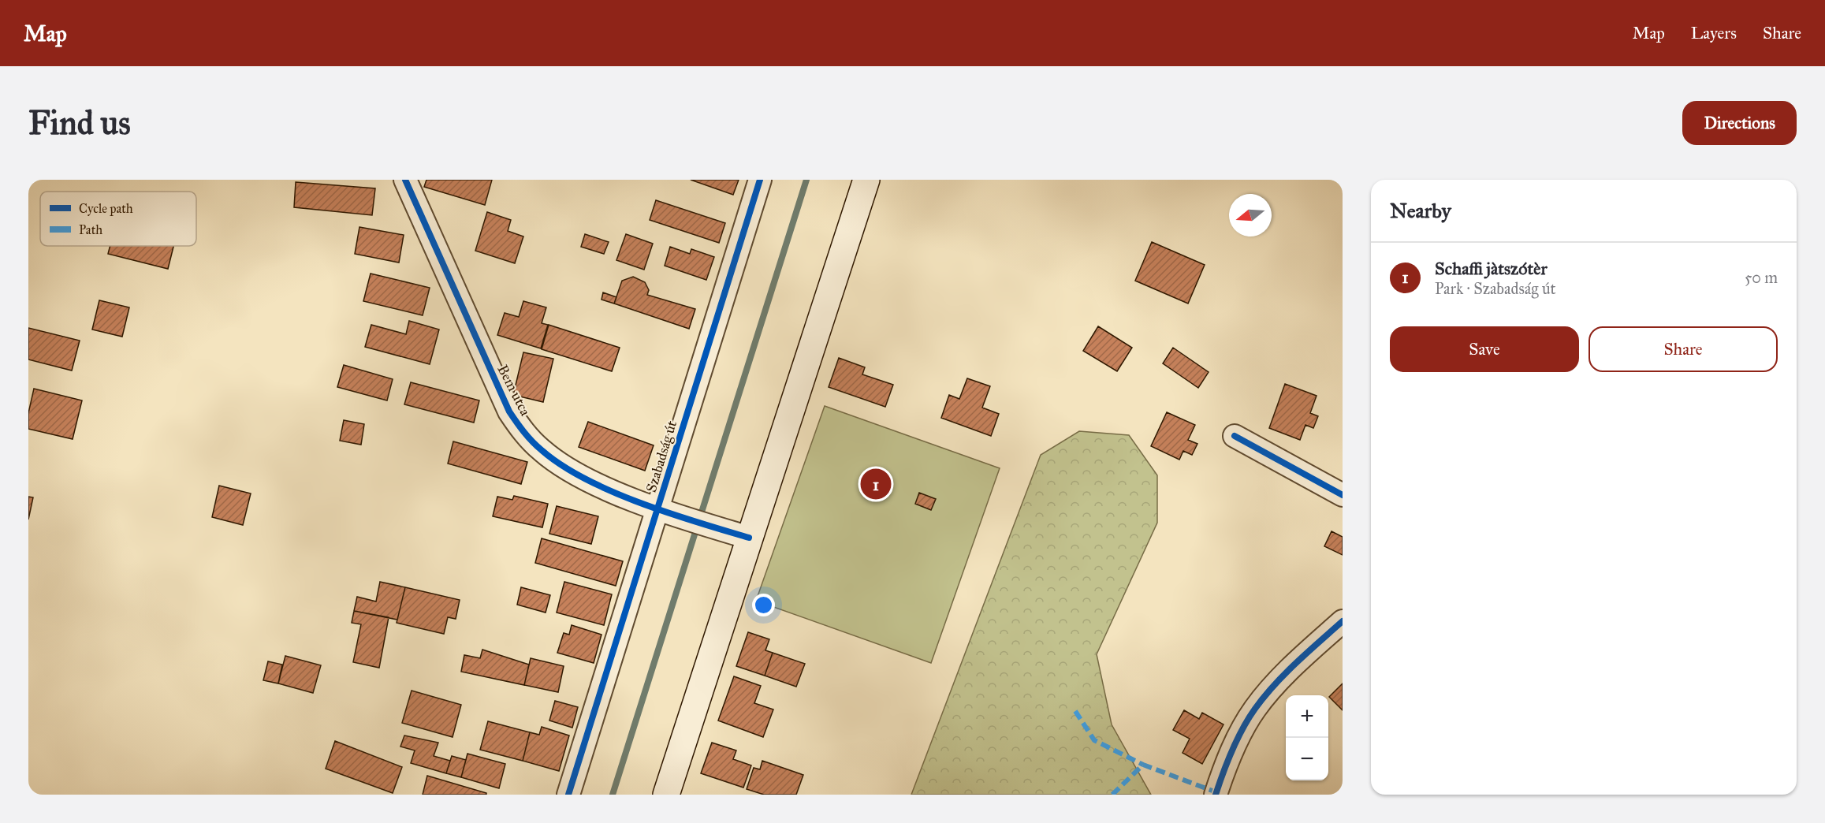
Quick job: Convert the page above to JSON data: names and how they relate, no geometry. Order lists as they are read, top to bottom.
{
  "streets": {
    "street": ["Bem utca", "Szabadság út"]
  },
  "crossings": [
    ["Bem utca", "Szabadság út"]
  ],
  "legend": ["Cycle path", "Path"],
  "north": "left",
  "page": {
    "header": "Map",
    "nav": ["Map", "Layers", "Share"],
    "buttons": [
      "Directions",
      ["Save", "Share"]
    ],
    "title": "Find us",
    "heading": "Nearby",
    "list": [
      {
        "mark": "1",
        "name": "Schaffi jàtszótèr",
        "note": "Park · Szabadság út",
        "value": "50 m"
      }
    ],
    "pins": "1",
    "map_buttons": ["+", "−"]
  }
}
